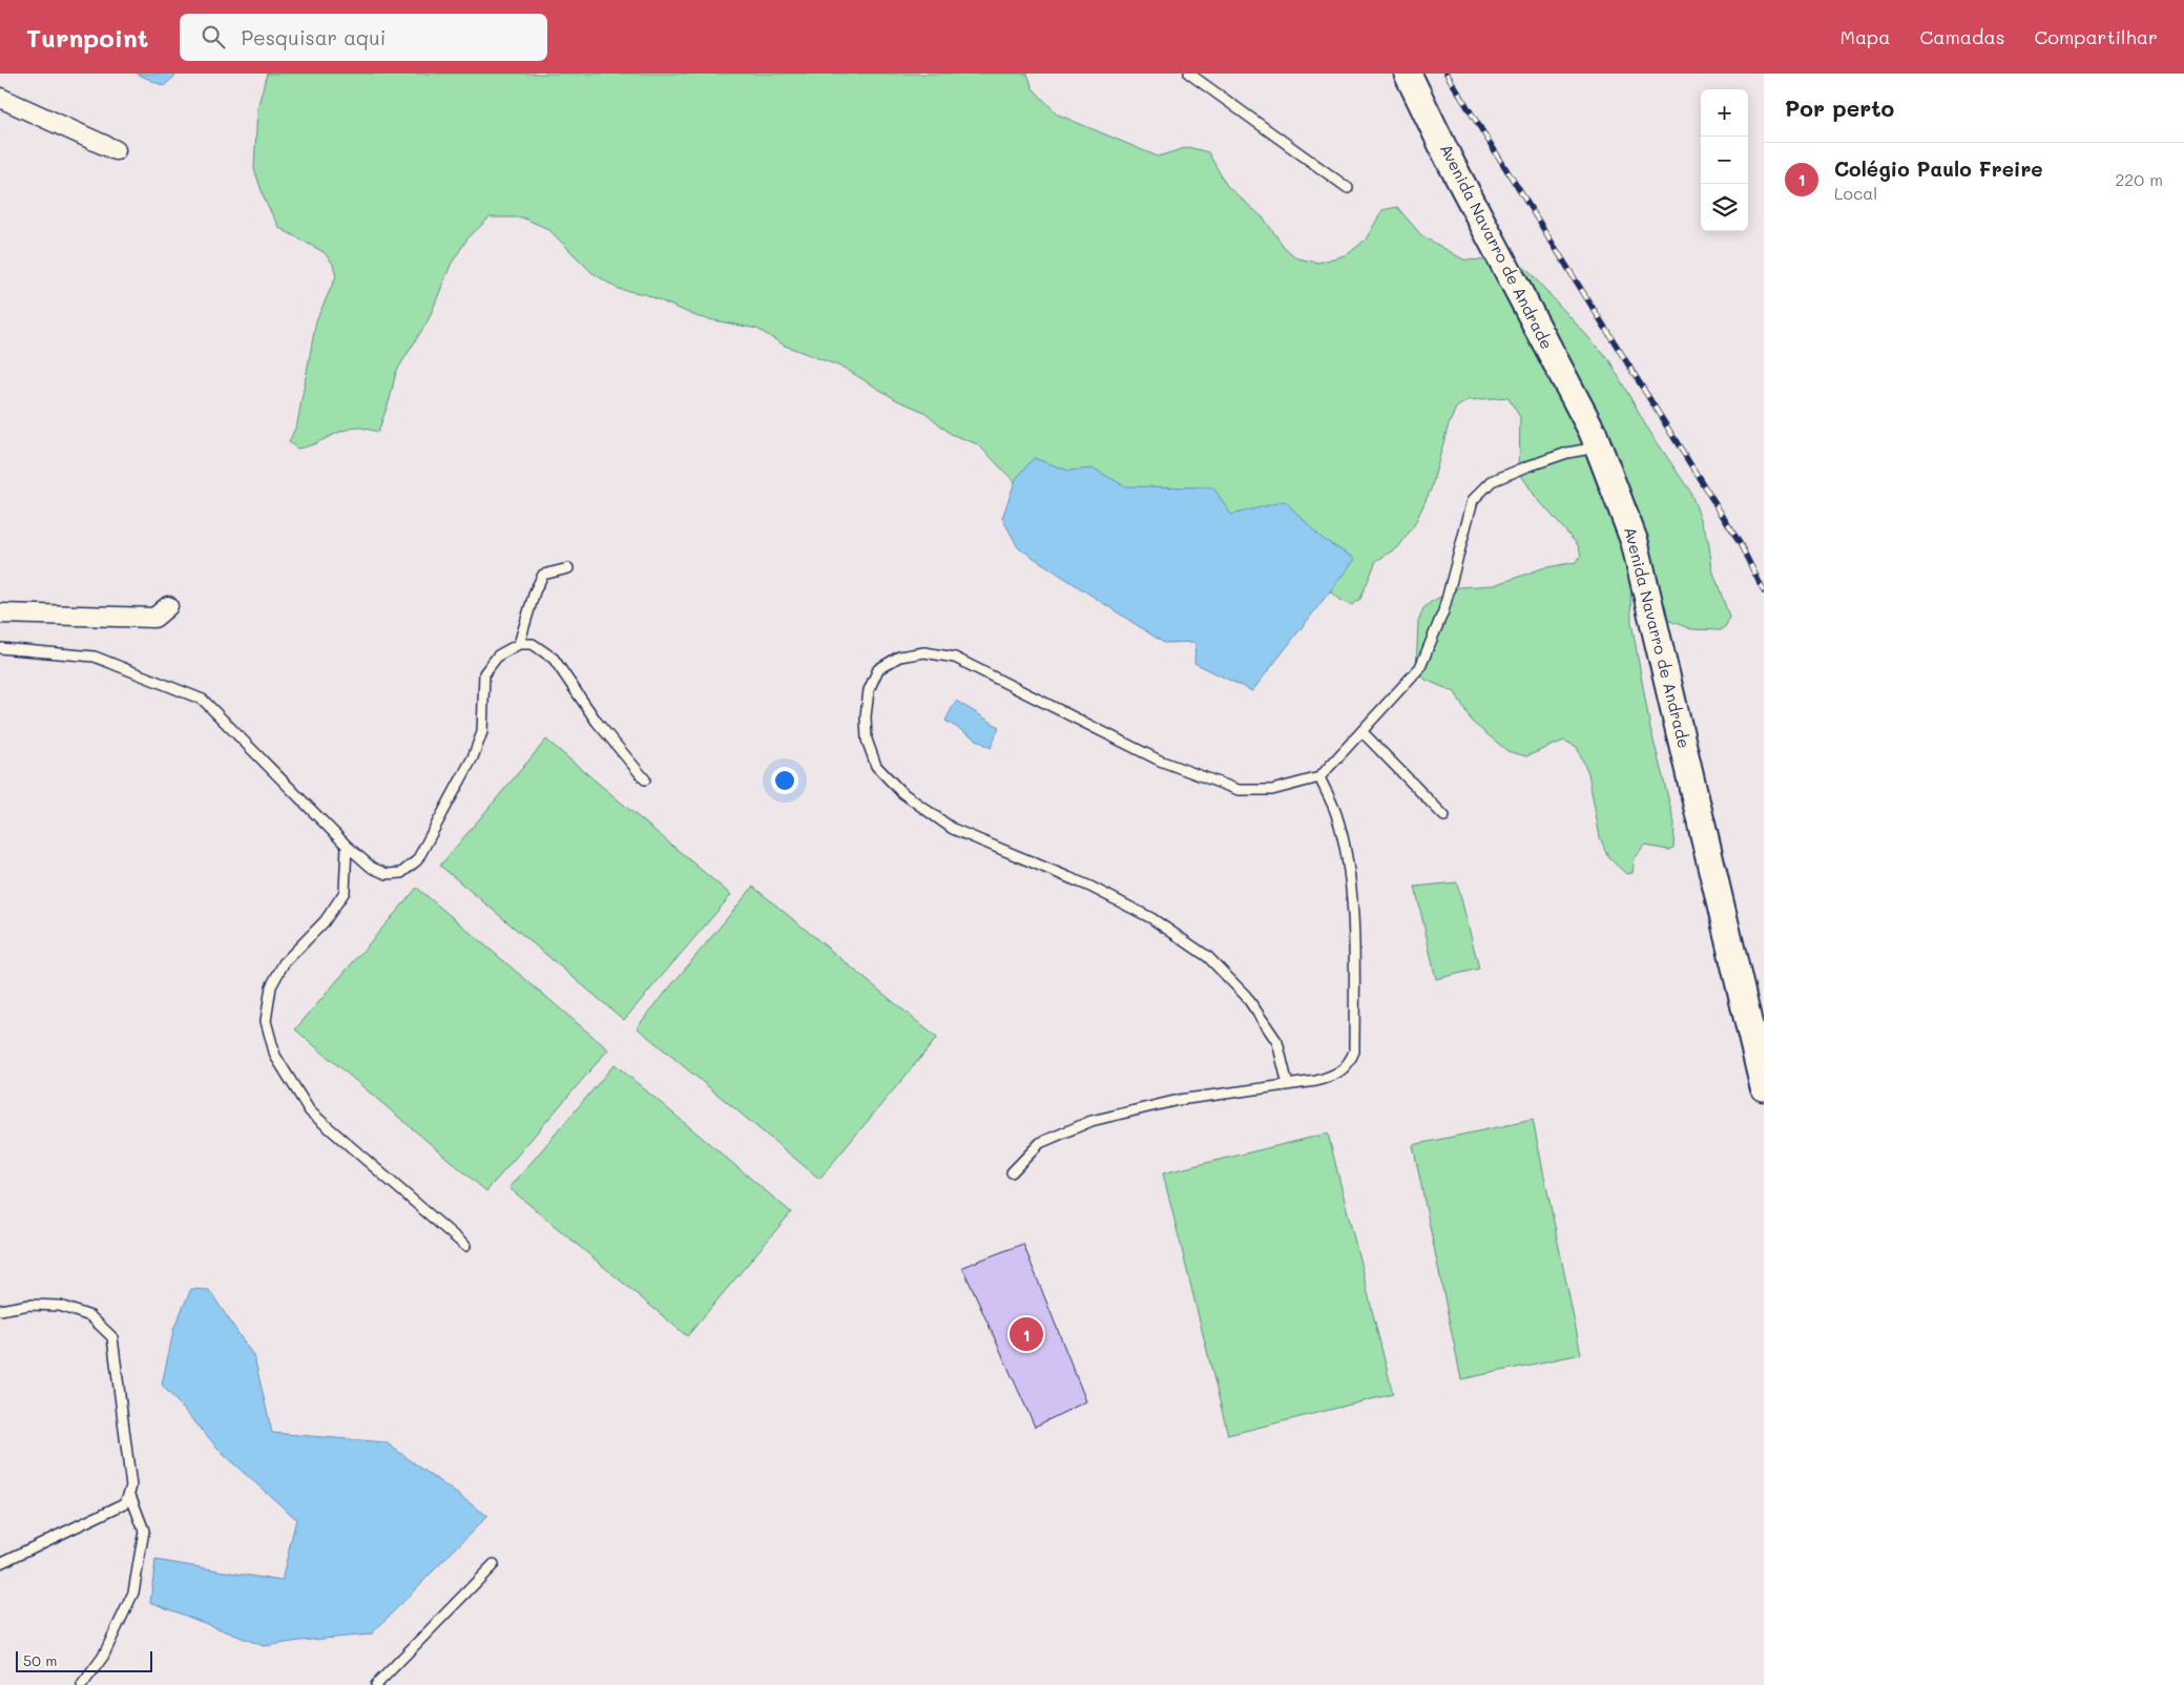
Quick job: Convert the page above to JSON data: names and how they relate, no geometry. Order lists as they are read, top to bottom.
{
  "streets": {
    "street": ["Avenida Navarro de Andrade"]
  },
  "scale_bar": "50 m",
  "page": {
    "header": "Turnpoint",
    "search": "Pesquisar aqui",
    "nav": ["Mapa", "Camadas", "Compartilhar"],
    "heading": "Por perto",
    "map_buttons": ["+", "−"],
    "list": [
      {
        "mark": "1",
        "name": "Colégio Paulo Freire",
        "note": "Local",
        "value": "220 m"
      }
    ],
    "pins": "1",
    "scale": "50 m"
  }
}
